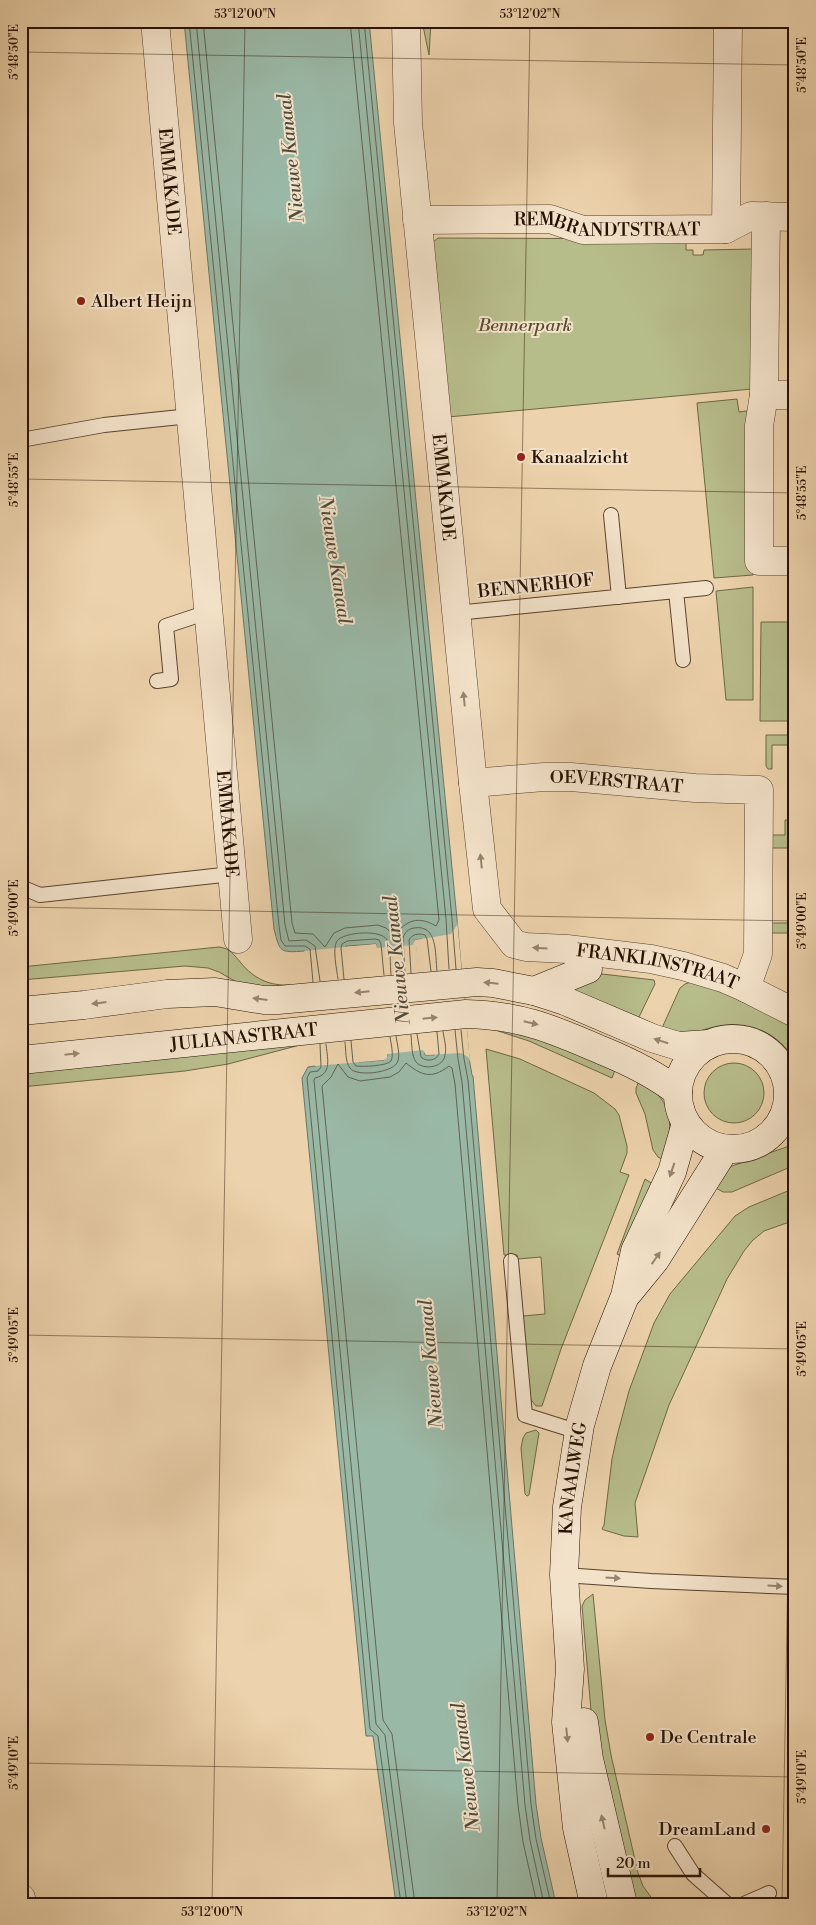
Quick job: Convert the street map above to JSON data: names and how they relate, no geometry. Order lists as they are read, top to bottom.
{
  "streets": {
    "street": [
      "EMMAKADE",
      "REMBRANDTSTRAAT",
      "OEVERSTRAAT",
      "FRANKLINSTRAAT",
      "JULIANASTRAAT",
      "KANAALWEG"
    ],
    "lane": ["BENNERHOF"]
  },
  "crossings": [
    ["EMMAKADE", "REMBRANDTSTRAAT"],
    ["EMMAKADE", "BENNERHOF"],
    ["EMMAKADE", "OEVERSTRAAT"],
    ["EMMAKADE", "FRANKLINSTRAAT"],
    ["OEVERSTRAAT", "FRANKLINSTRAAT"],
    ["JULIANASTRAAT", "KANAALWEG"]
  ],
  "water": ["Nieuwe Kanaal"],
  "parks": ["Bennerpark"],
  "places": [
    "Albert Heijn",
    "Kanaalzicht",
    "De Centrale",
    "DreamLand"
  ],
  "scale_bar": "20 m",
  "coordinates": [
    "53°12'00\"N",
    "53°12'02\"N",
    "5°48'50\"E",
    "5°48'55\"E",
    "5°49'00\"E",
    "5°49'05\"E",
    "5°49'10\"E"
  ]
}
